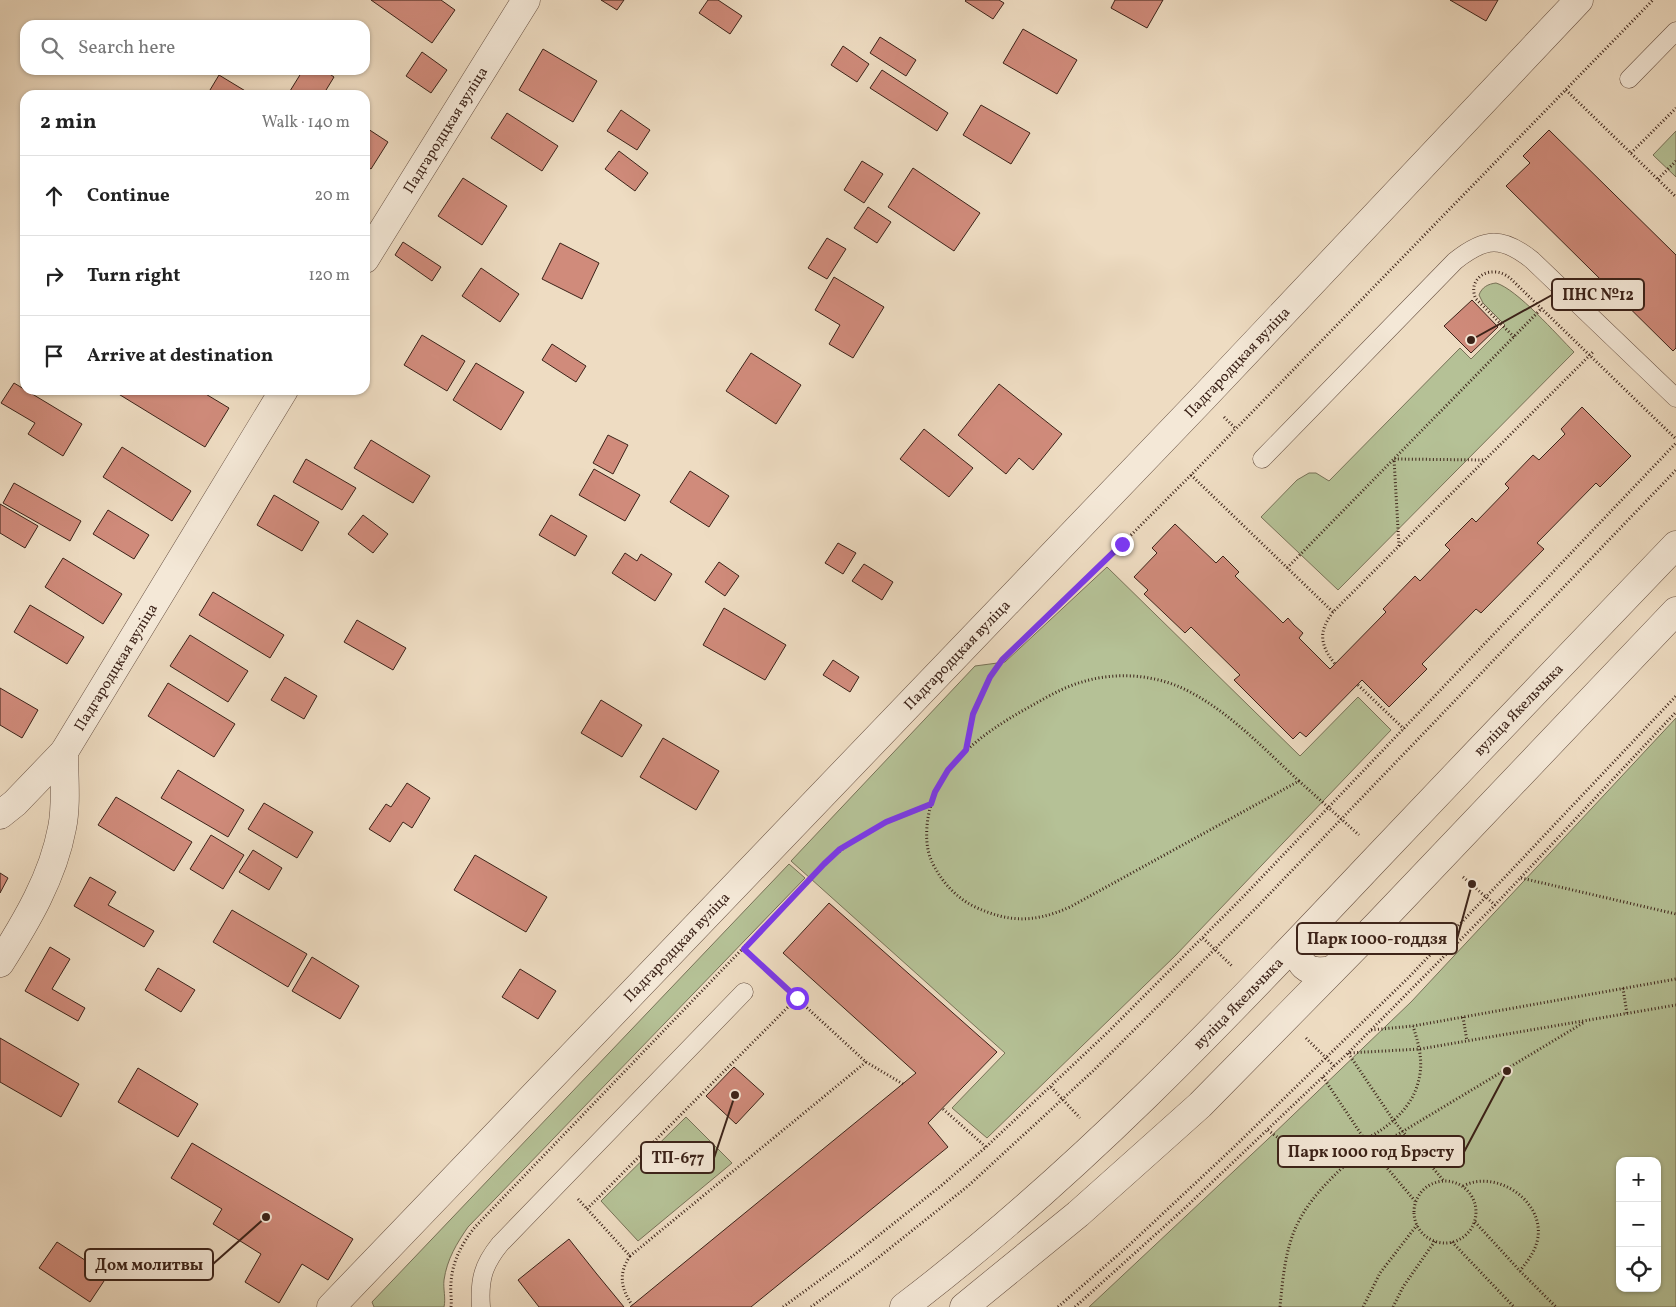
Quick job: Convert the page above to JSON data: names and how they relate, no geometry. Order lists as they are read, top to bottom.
{
  "streets": {
    "street": ["Падгародцкая вуліца", "вуліца Якельчыка"]
  },
  "places": [
    "ПНС №12",
    "Парк 1000-годдзя",
    "Парк 1000 год Брэсту",
    "ТП-677",
    "Дом молитвы"
  ],
  "page": {
    "search": "Search here",
    "heading": ["2 min", "Walk · 140 m"],
    "list": [
      ["Continue", "20 m"],
      ["Turn right", "120 m"],
      "Arrive at destination"
    ],
    "map_buttons": ["+", "−"]
  }
}
